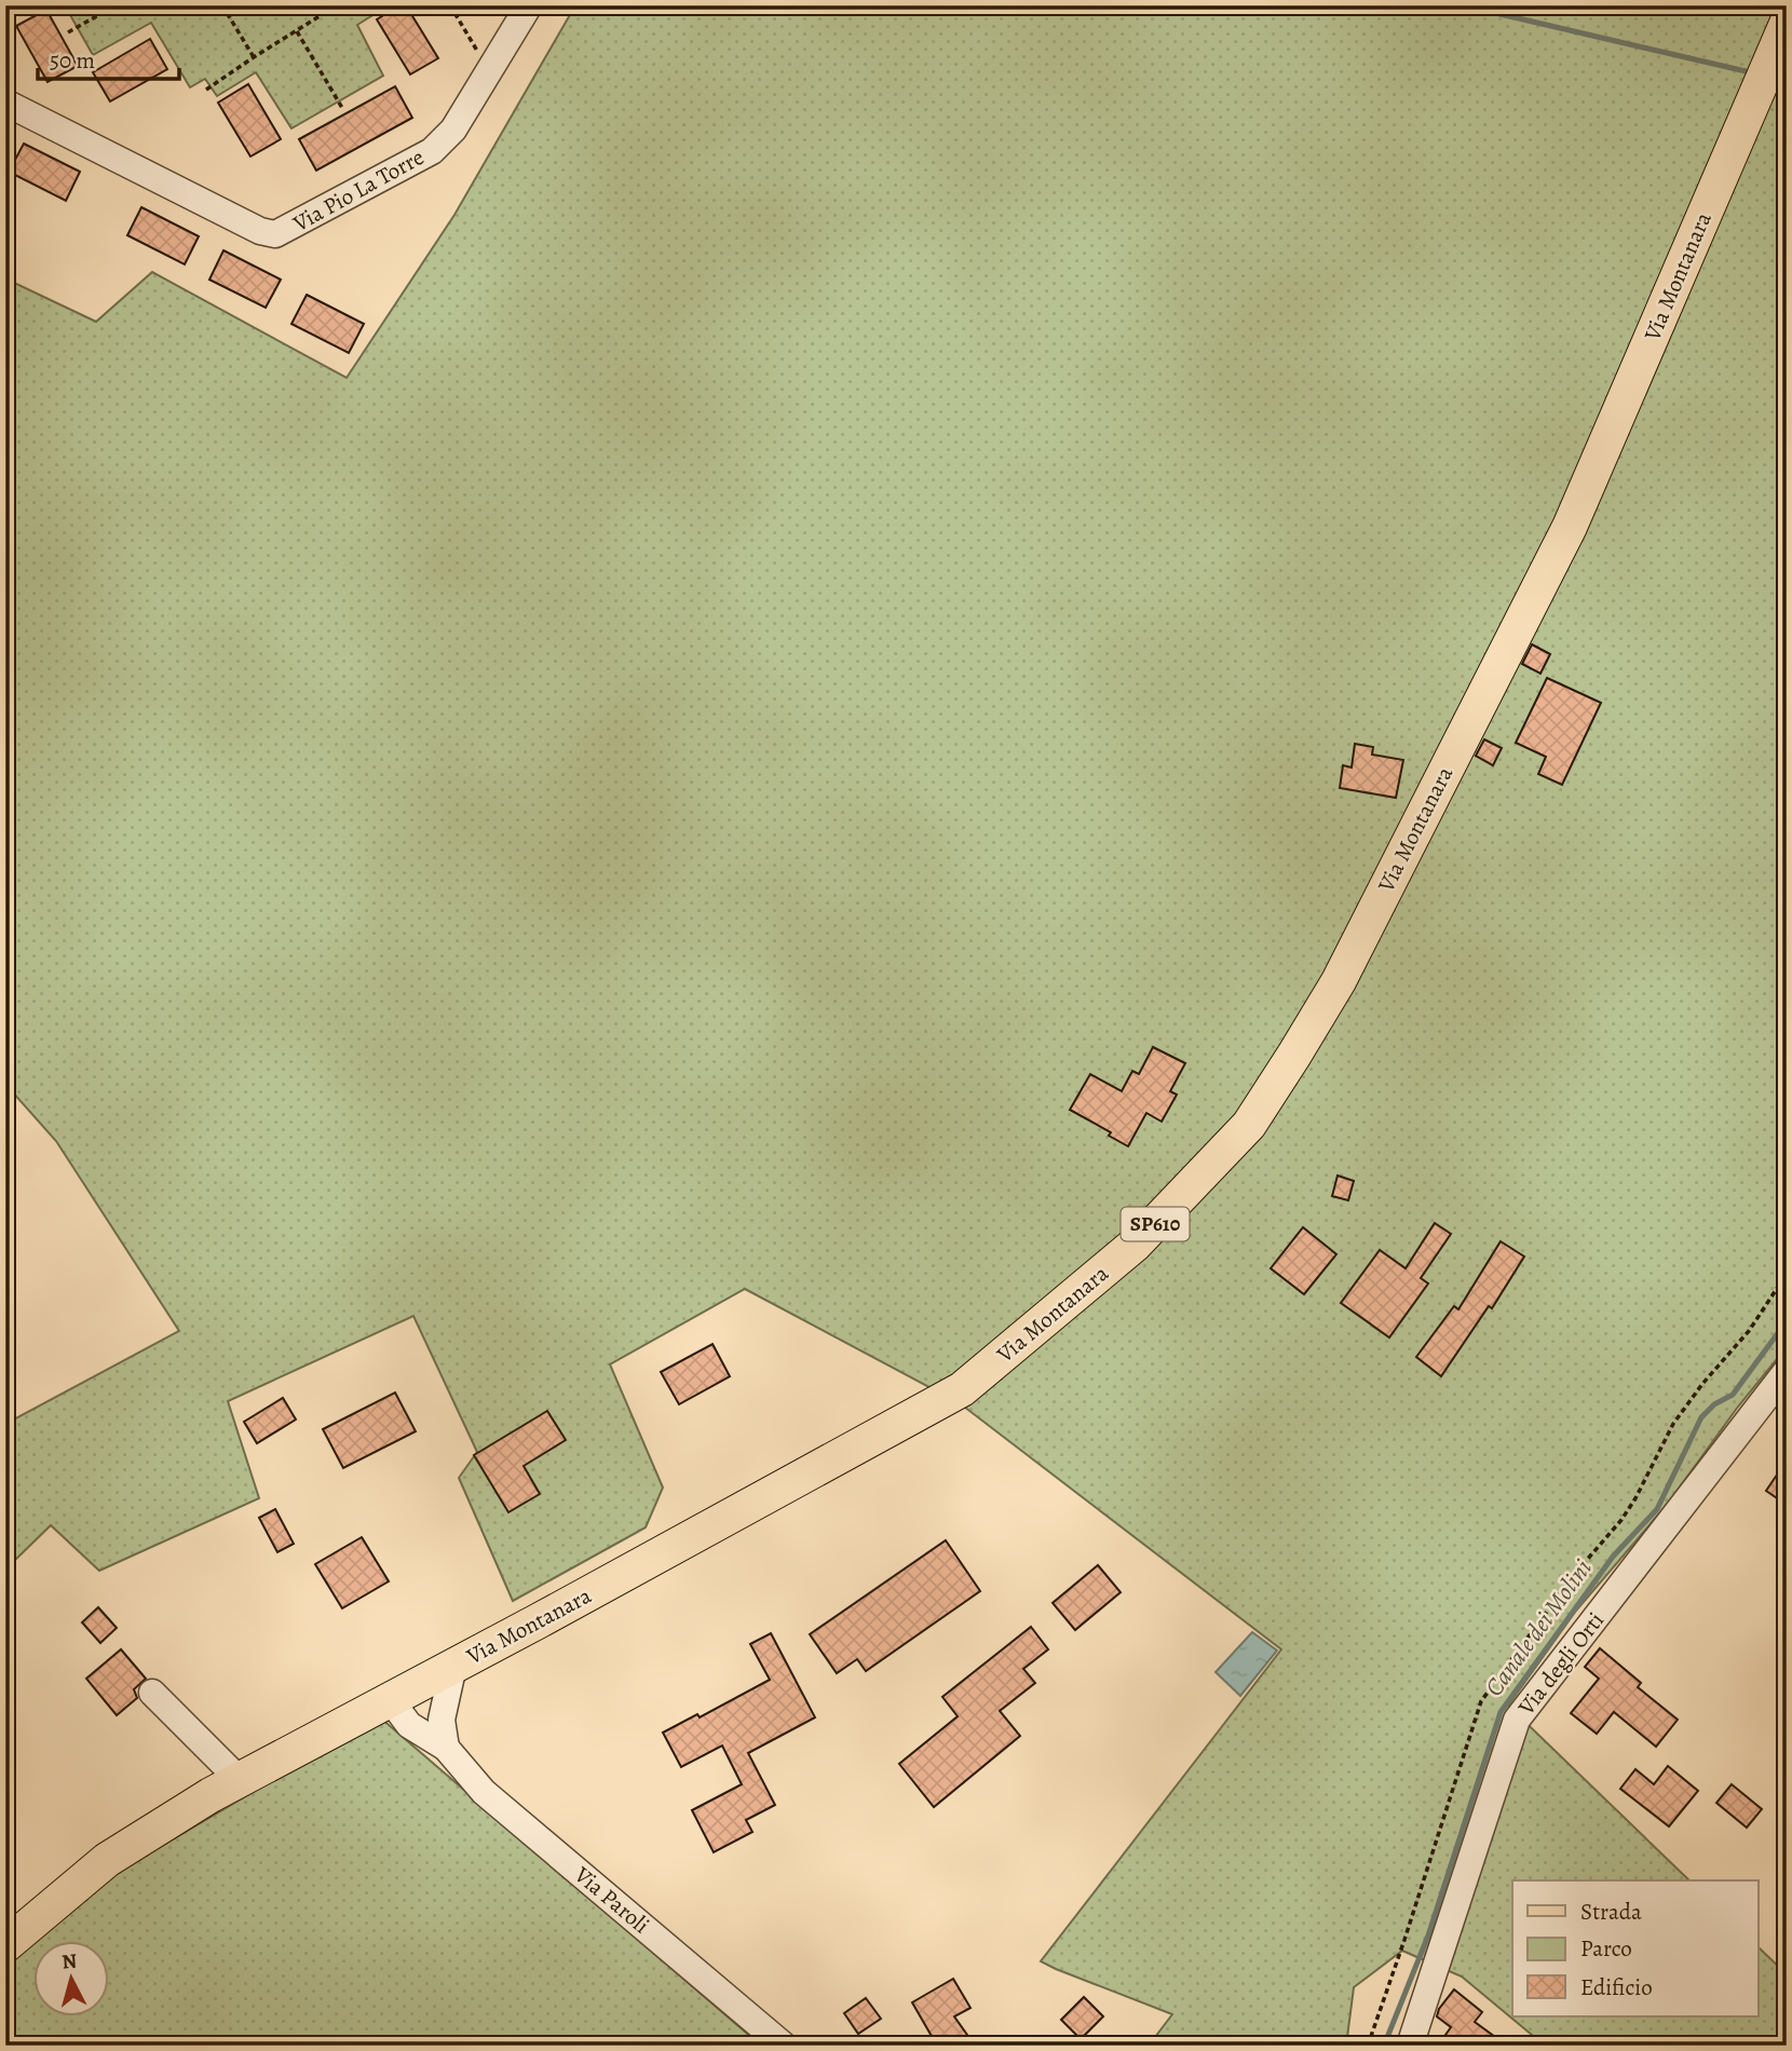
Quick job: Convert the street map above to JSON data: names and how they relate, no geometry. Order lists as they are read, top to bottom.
{
  "streets": {
    "main road": ["Via Montanara", "SP610"],
    "street": ["Via Pio La Torre", "Via degli Orti", "Via Paroli"]
  },
  "water": ["Canale dei Molini"],
  "legend": ["Strada", "Parco", "Edificio"],
  "scale_bar": "50 m",
  "north": "top"
}
